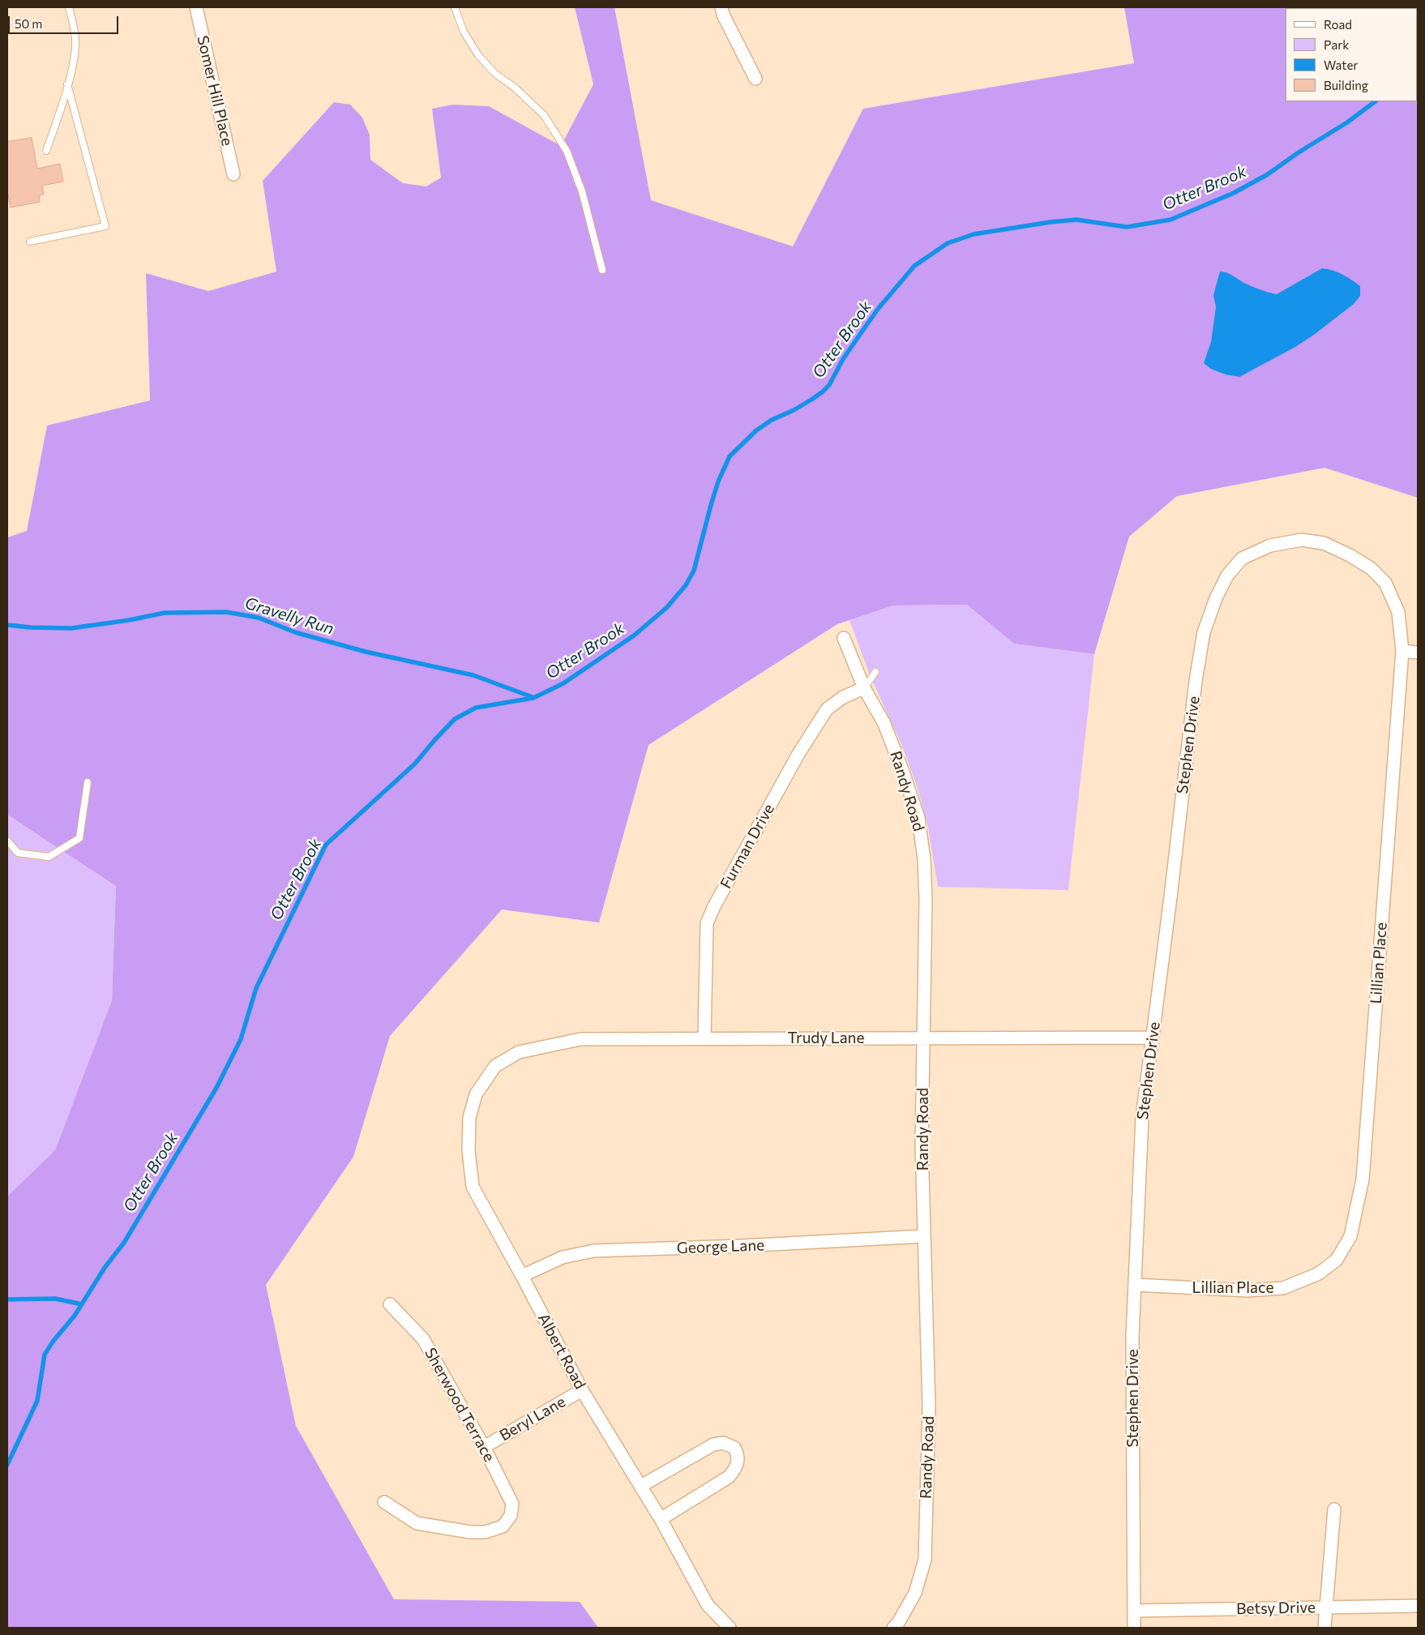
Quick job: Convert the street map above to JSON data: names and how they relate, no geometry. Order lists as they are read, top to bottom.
{
  "streets": {
    "street": [
      "Somer Hill Place",
      "Stephen Drive",
      "Randy Road",
      "Furman Drive",
      "Lillian Place",
      "Trudy Lane",
      "George Lane",
      "Albert Road",
      "Sherwood Terrace",
      "Beryl Lane",
      "Betsy Drive"
    ]
  },
  "crossings": [
    ["Stephen Drive", "Lillian Place"],
    ["Stephen Drive", "Trudy Lane"],
    ["Stephen Drive", "Betsy Drive"],
    ["Randy Road", "Furman Drive"],
    ["Randy Road", "Trudy Lane"],
    ["Randy Road", "George Lane"],
    ["Furman Drive", "Trudy Lane"],
    ["Trudy Lane", "Albert Road"],
    ["George Lane", "Albert Road"],
    ["Albert Road", "Beryl Lane"],
    ["Sherwood Terrace", "Beryl Lane"]
  ],
  "water": ["Otter Brook", "Gravelly Run"],
  "legend": [
    "Road",
    "Park",
    "Water",
    "Building"
  ],
  "scale_bar": "50 m"
}
